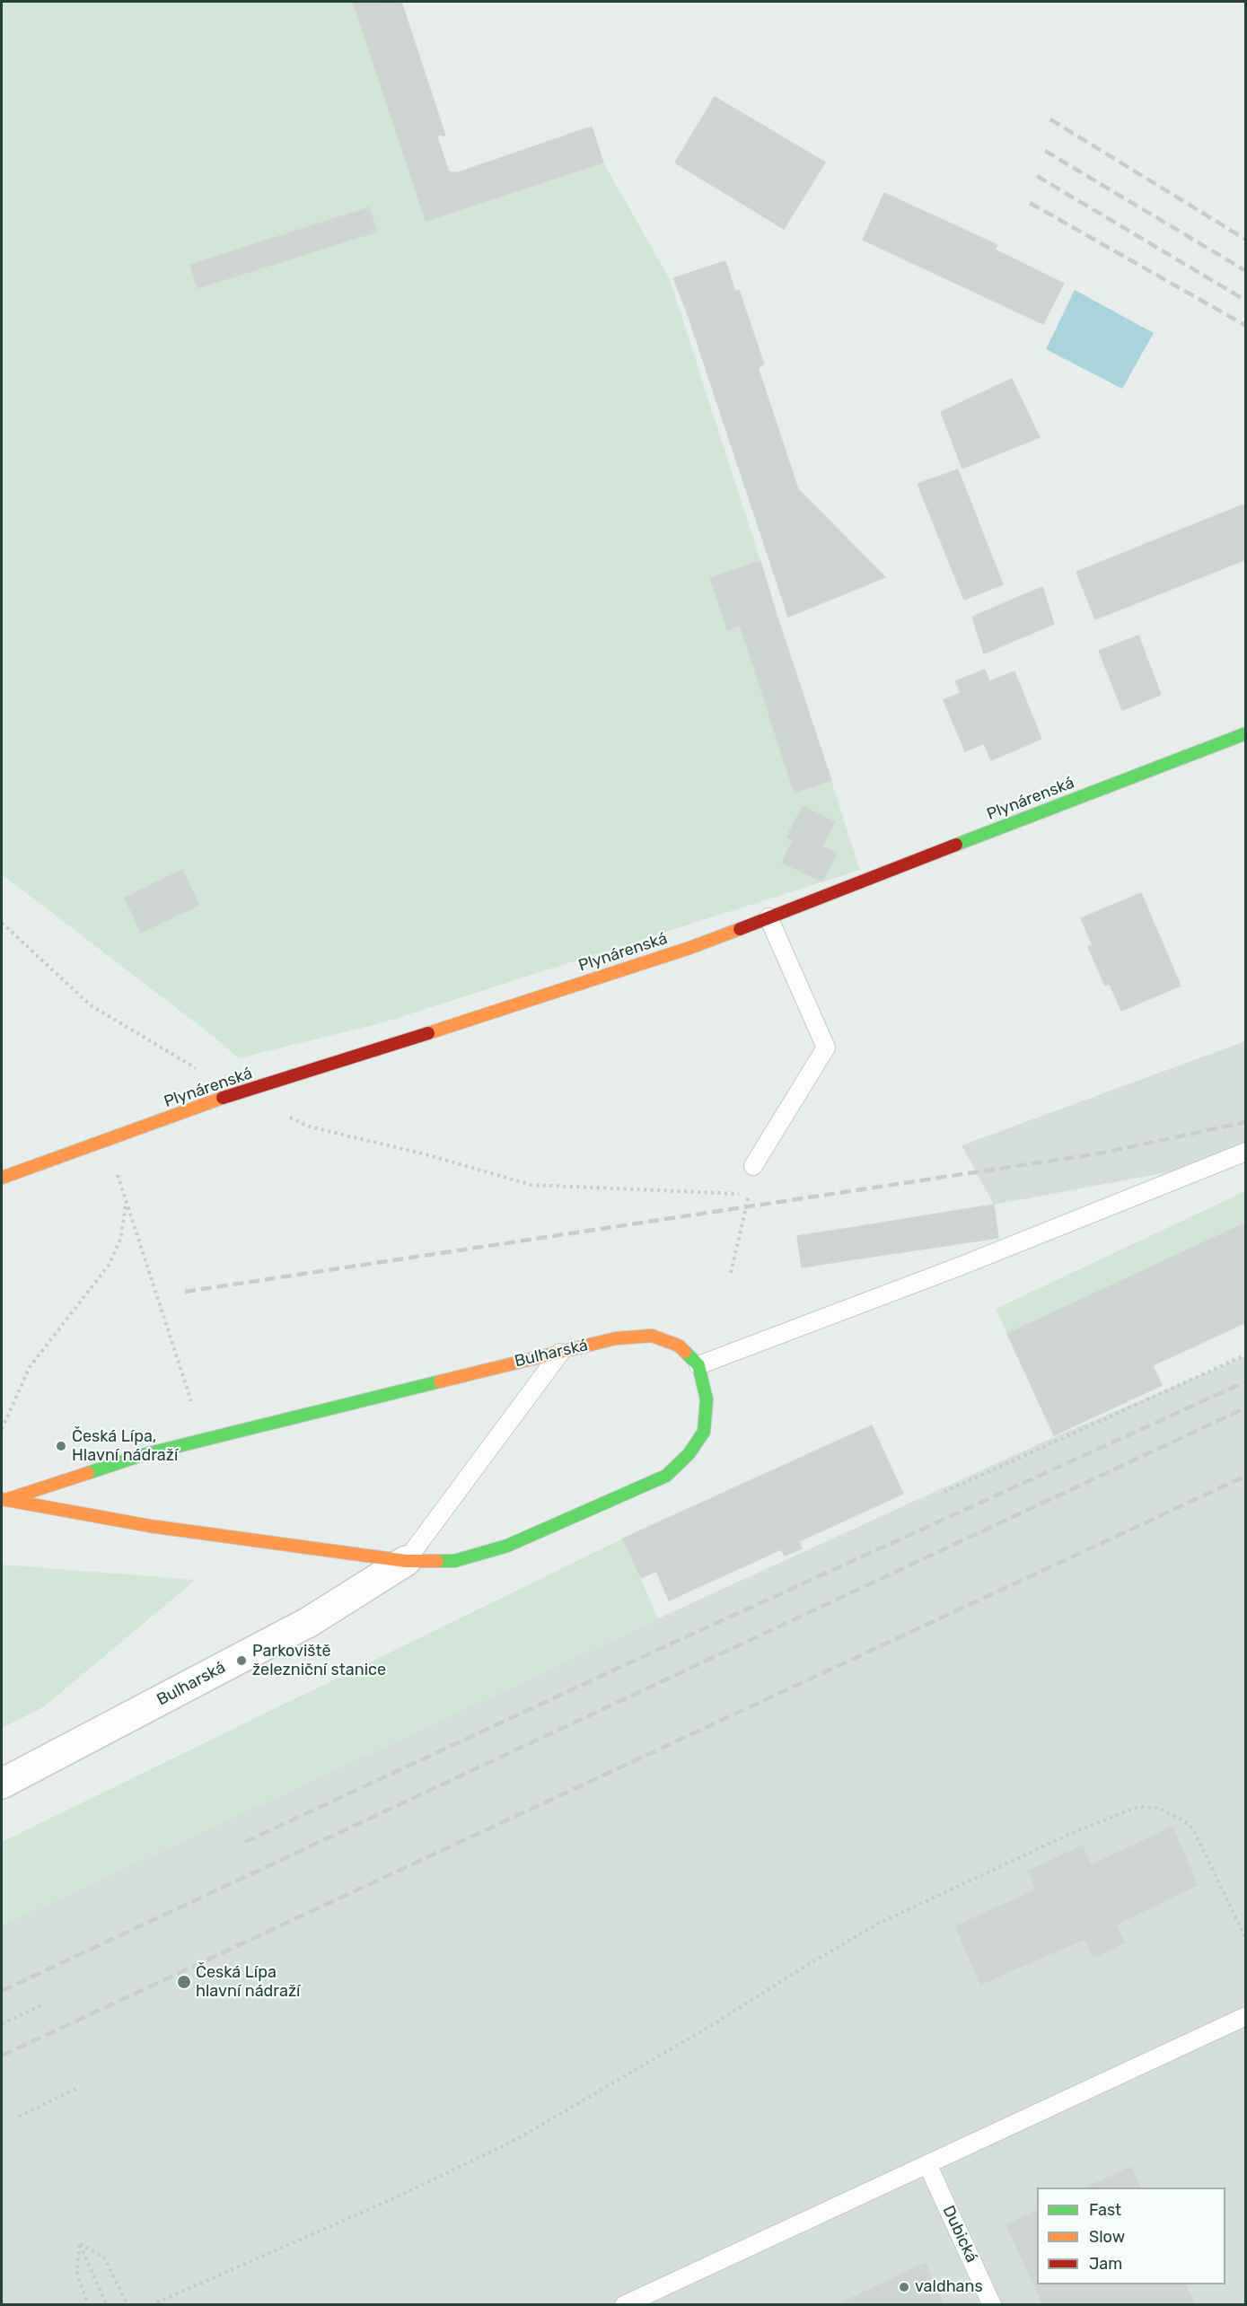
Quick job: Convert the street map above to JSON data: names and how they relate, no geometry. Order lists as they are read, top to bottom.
{
  "streets": {
    "street": ["Plynárenská", "Bulharská"],
    "lane": ["Dubická"]
  },
  "places": [
    "Česká Lípa, Hlavní nádraží",
    "Parkoviště železniční stanice",
    "Česká Lípa hlavní nádraží",
    "valdhans"
  ],
  "legend": ["Fast", "Slow", "Jam"]
}
